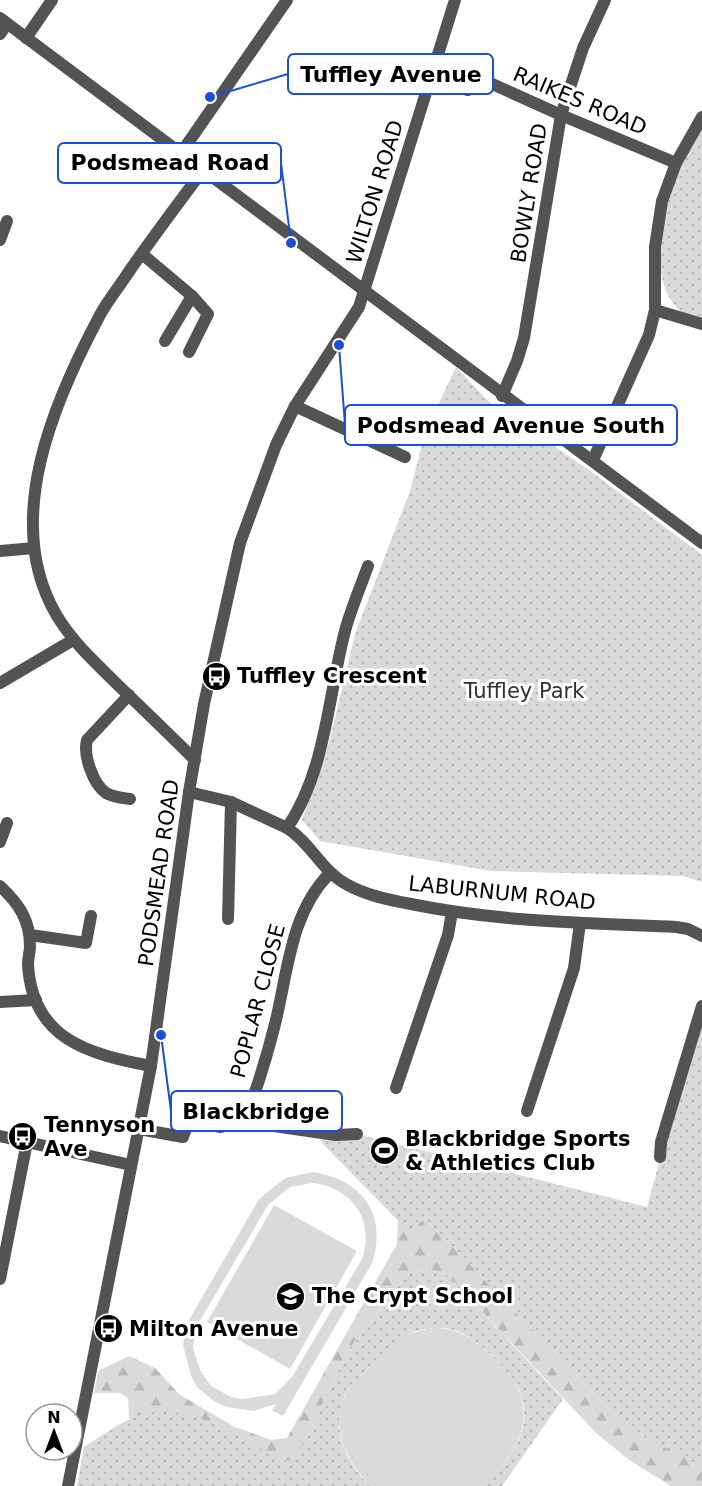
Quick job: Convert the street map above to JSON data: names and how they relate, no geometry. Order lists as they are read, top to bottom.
{
  "streets": {
    "street": [
      "RAIKES ROAD",
      "WILTON ROAD",
      "BOWLY ROAD",
      "PODSMEAD ROAD",
      "LABURNUM ROAD",
      "POPLAR CLOSE"
    ]
  },
  "crossings": [
    ["RAIKES ROAD", "WILTON ROAD"],
    ["RAIKES ROAD", "BOWLY ROAD"],
    ["WILTON ROAD", "PODSMEAD ROAD"],
    ["PODSMEAD ROAD", "LABURNUM ROAD"],
    ["LABURNUM ROAD", "POPLAR CLOSE"]
  ],
  "parks": ["Tuffley Park"],
  "places": {
    "other": [
      "Tuffley Avenue",
      "Podsmead Road",
      "Podsmead Avenue South",
      "Blackbridge"
    ],
    "bus stop": ["Tuffley Crescent", "Tennyson Ave", "Milton Avenue"],
    "sports": ["Blackbridge Sports & Athletics Club"],
    "school or university": ["The Crypt School"]
  },
  "north": "top"
}
